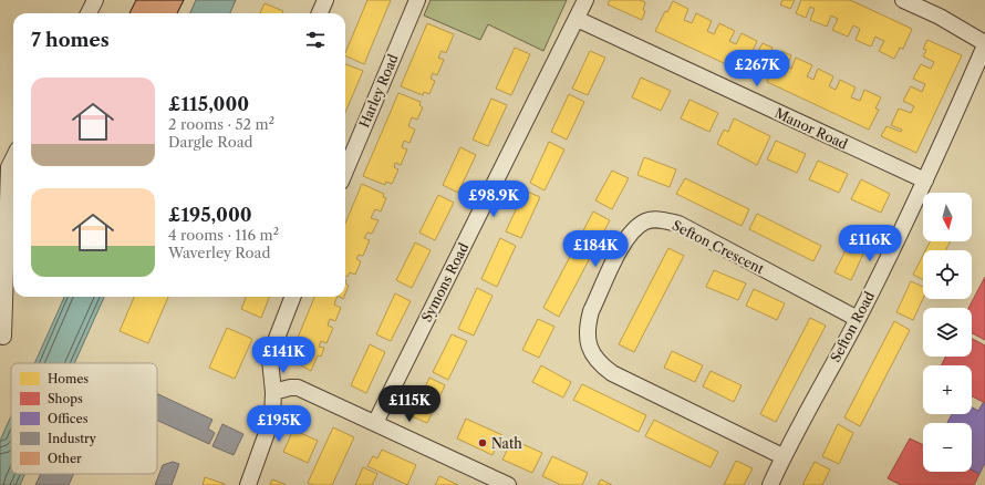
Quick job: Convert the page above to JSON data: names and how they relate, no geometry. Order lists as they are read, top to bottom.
{
  "streets": {
    "street": [
      "Harley Road",
      "Manor Road",
      "Sefton Crescent",
      "Symons Road",
      "Sefton Road"
    ]
  },
  "crossings": [
    ["Manor Road", "Symons Road"],
    ["Manor Road", "Sefton Road"],
    ["Sefton Crescent", "Sefton Road"]
  ],
  "places": ["Nath"],
  "legend": [
    "Homes",
    "Shops",
    "Offices",
    "Industry",
    "Other"
  ],
  "north": "bottom",
  "page": {
    "heading": "7 homes",
    "price": [
      "£267K",
      "£98.9K",
      "£116K",
      "£184K",
      "£141K",
      "£115K",
      "£195K"
    ],
    "list": [
      {
        "name": "£115,000",
        "note": "2 rooms · 52 m² · Dargle Road"
      },
      {
        "name": "£195,000",
        "note": "4 rooms · 116 m² · Waverley Road"
      }
    ],
    "map_buttons": ["+", "−"]
  }
}
